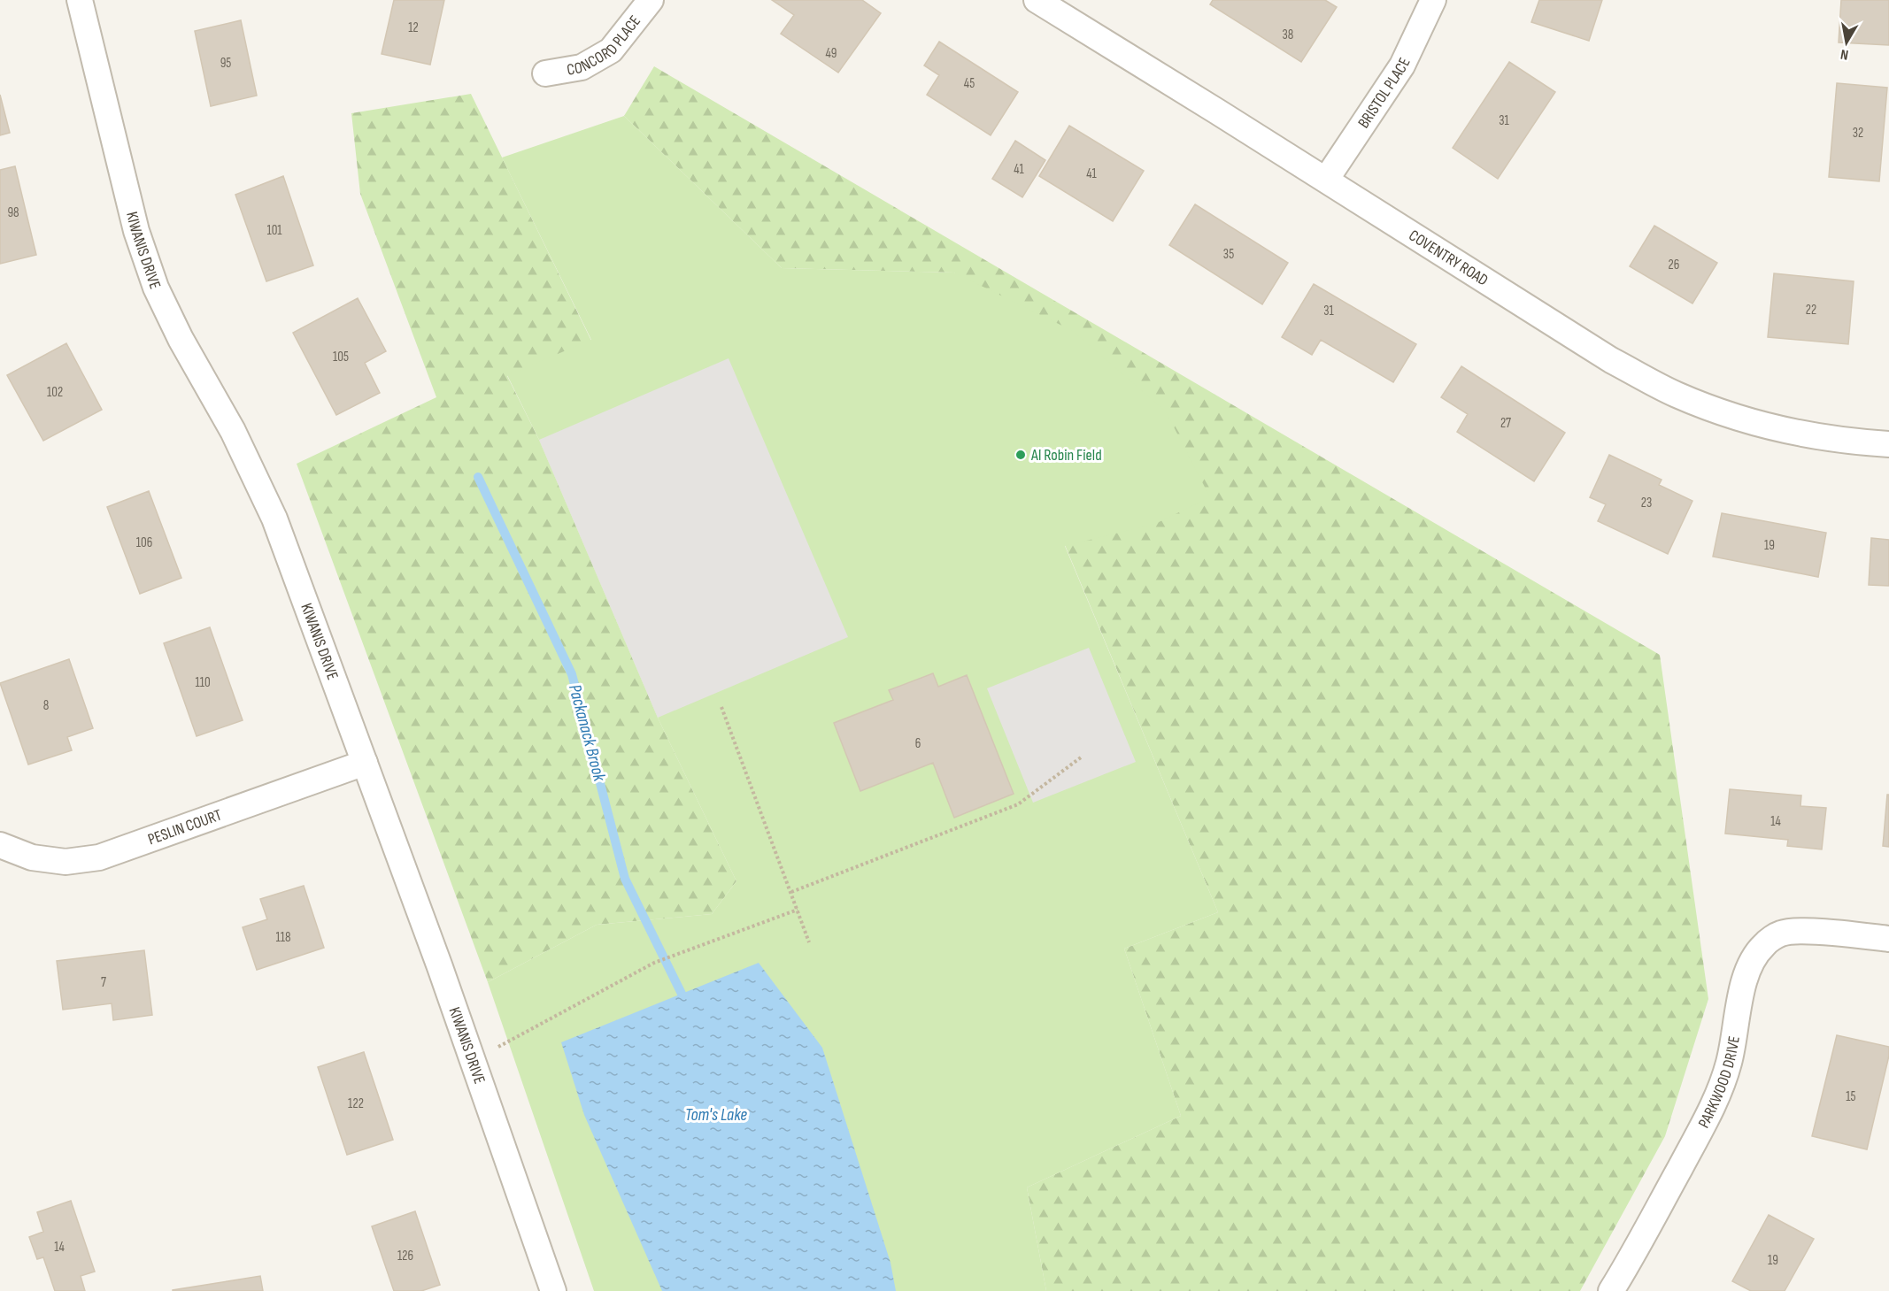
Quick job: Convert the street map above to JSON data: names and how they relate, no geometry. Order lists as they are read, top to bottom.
{
  "streets": {
    "street": [
      "CONCORD PLACE",
      "BRISTOL PLACE",
      "KIWANIS DRIVE",
      "COVENTRY ROAD",
      "PESLIN COURT",
      "PARKWOOD DRIVE"
    ]
  },
  "crossings": [
    ["BRISTOL PLACE", "COVENTRY ROAD"],
    ["KIWANIS DRIVE", "PESLIN COURT"]
  ],
  "water": ["Packanack Brook", "Tom's Lake"],
  "places": ["Al Robin Field"],
  "house_numbers": [
    "12",
    "38",
    "49",
    "95",
    "45",
    "31",
    "32",
    "41",
    "41",
    "98",
    "101",
    "35",
    "26",
    "22",
    "31",
    "105",
    "102",
    "27",
    "23",
    "106",
    "19",
    "110",
    "8",
    "6",
    "14",
    "118",
    "7",
    "15",
    "122",
    "14",
    "126",
    "19"
  ],
  "north": "bottom"
}
